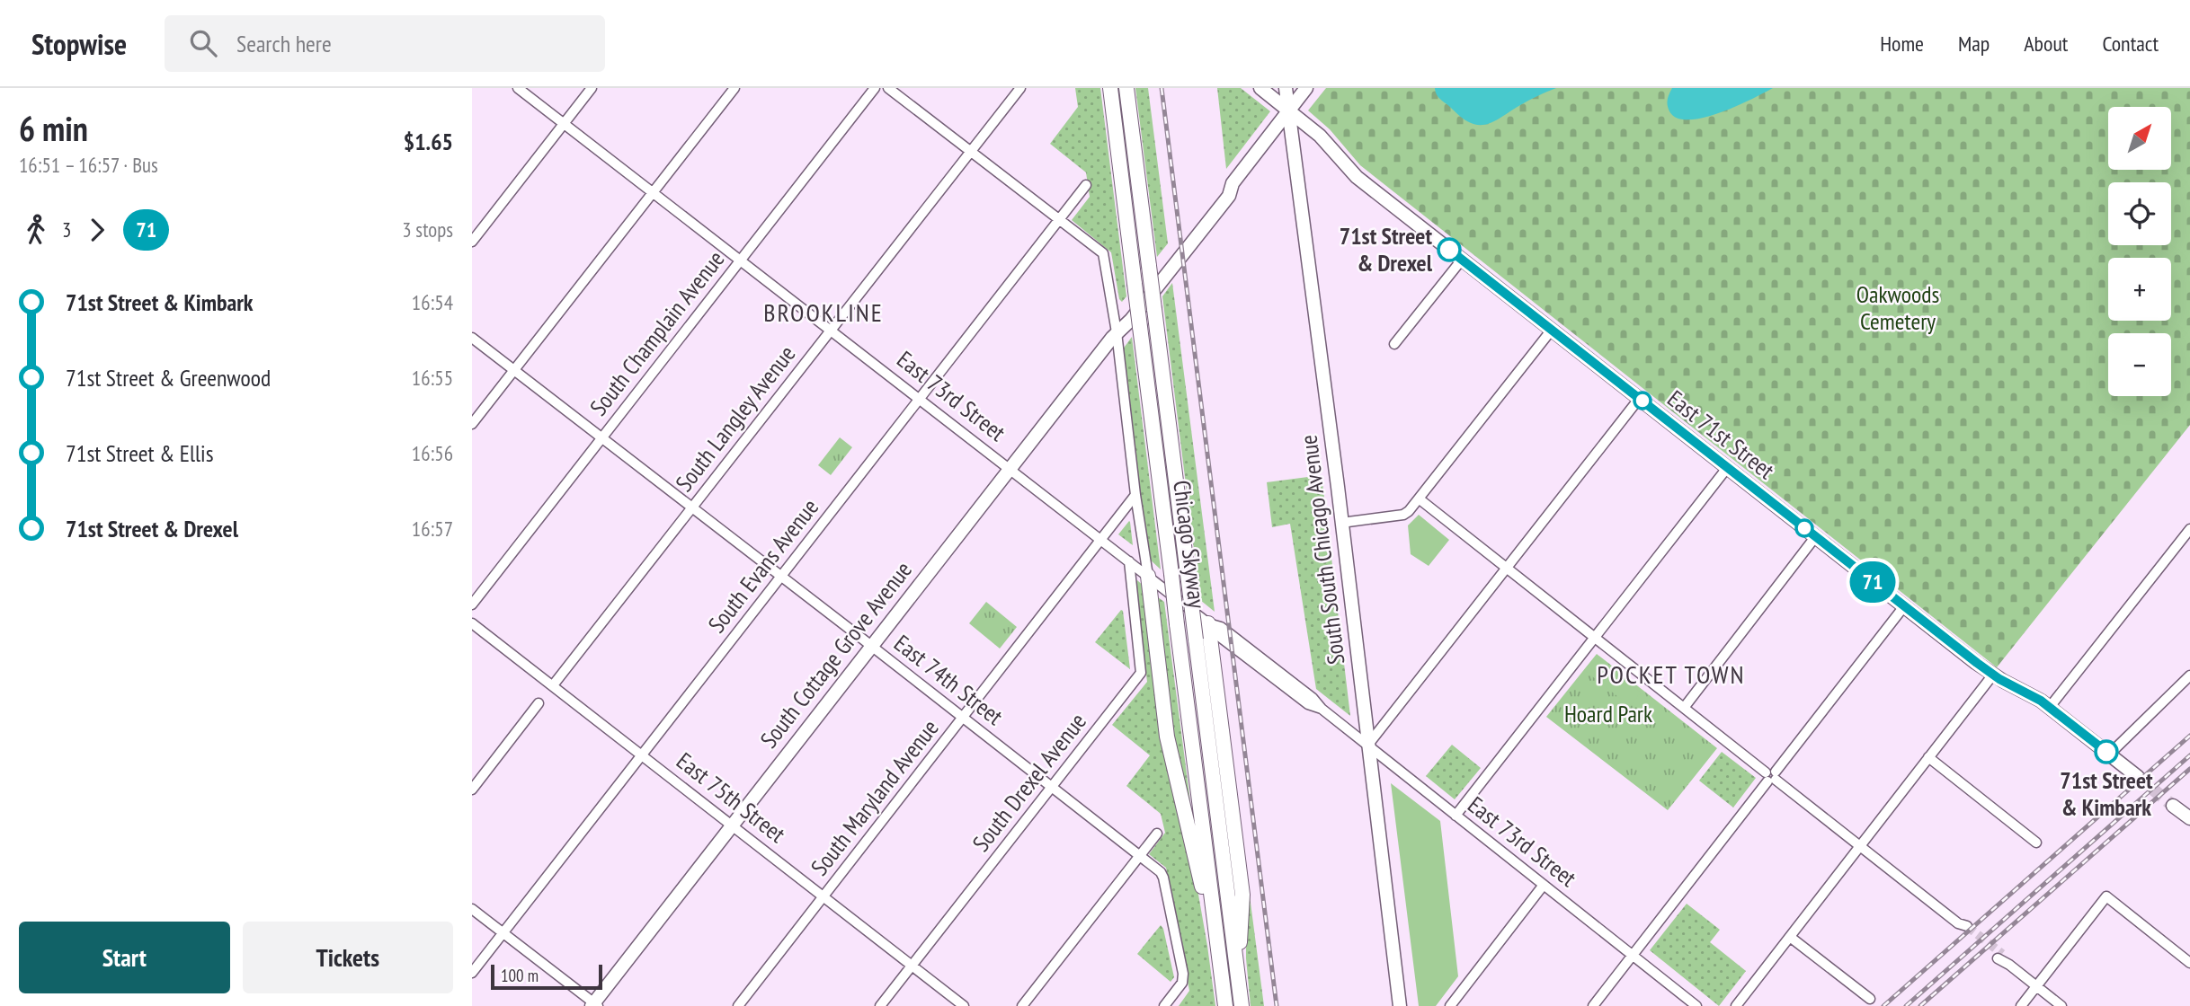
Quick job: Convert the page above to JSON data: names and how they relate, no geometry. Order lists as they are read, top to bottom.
{
  "streets": {
    "highway": ["Chicago Skyway"],
    "main road": ["East 71st Street", "South South Chicago Avenue", "South Cottage Grove Avenue"],
    "street": [
      "South Champlain Avenue",
      "East 73rd Street",
      "South Langley Avenue",
      "South Evans Avenue",
      "East 74th Street",
      "South Drexel Avenue",
      "East 75th Street",
      "South Maryland Avenue"
    ]
  },
  "crossings": [
    ["South Champlain Avenue", "East 73rd Street"],
    ["South Champlain Avenue", "East 74th Street"],
    ["East 73rd Street", "South Langley Avenue"],
    ["East 73rd Street", "South South Chicago Avenue"],
    ["East 73rd Street", "South Evans Avenue"],
    ["East 73rd Street", "South Cottage Grove Avenue"],
    ["East 73rd Street", "South Drexel Avenue"],
    ["East 73rd Street", "South Maryland Avenue"],
    ["South Langley Avenue", "East 74th Street"],
    ["South Langley Avenue", "East 75th Street"],
    ["East 71st Street", "South South Chicago Avenue"],
    ["East 71st Street", "South Cottage Grove Avenue"],
    ["South South Chicago Avenue", "South Cottage Grove Avenue"],
    ["South Evans Avenue", "East 74th Street"],
    ["South Evans Avenue", "East 75th Street"],
    ["South Cottage Grove Avenue", "East 74th Street"],
    ["South Cottage Grove Avenue", "East 75th Street"],
    ["East 74th Street", "South Drexel Avenue"],
    ["East 74th Street", "South Maryland Avenue"],
    ["South Drexel Avenue", "East 75th Street"],
    ["East 75th Street", "South Maryland Avenue"]
  ],
  "districts": ["BROOKLINE", "POCKET TOWN"],
  "parks": ["Oakwoods Cemetery", "Hoard Park"],
  "places": ["71st Street & Drexel", "71st Street & Kimbark"],
  "lines": ["bus line 71"],
  "scale_bar": "100 m",
  "north": "top right",
  "page": {
    "header": "Stopwise",
    "search": "Search here",
    "nav": [
      "Home",
      "Map",
      "About",
      "Contact"
    ],
    "heading": ["6 min", "16:51 – 16:57 · Bus", "$1.65"],
    "on_map": "71",
    "map_buttons": ["+", "−"],
    "legs": ["3", "71", "3 stops"],
    "list": [
      {
        "name": "71st Street & Kimbark",
        "value": "16:54"
      },
      {
        "name": "71st Street & Greenwood",
        "value": "16:55"
      },
      {
        "name": "71st Street & Ellis",
        "value": "16:56"
      },
      {
        "name": "71st Street & Drexel",
        "value": "16:57"
      }
    ],
    "buttons": ["Start", "Tickets"],
    "scale": "100 m"
  }
}
